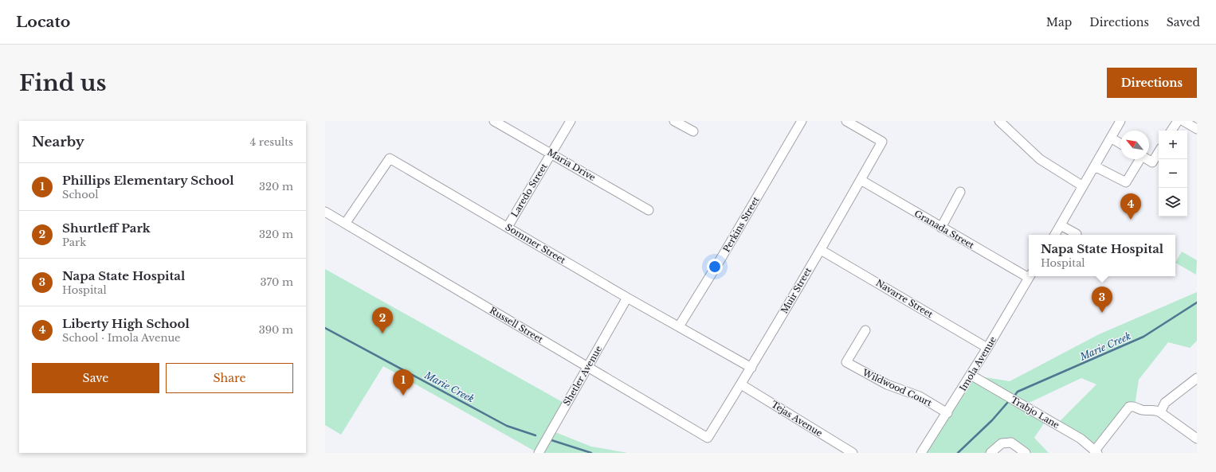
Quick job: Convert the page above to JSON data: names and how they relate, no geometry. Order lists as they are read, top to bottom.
{
  "streets": {
    "street": [
      "Maria Drive",
      "Laredo Street",
      "Perkins Street",
      "Granada Street",
      "Sommer Street",
      "Muir Street",
      "Navarre Street",
      "Russell Street",
      "Imola Avenue",
      "Shetler Avenue",
      "Wildwood Court",
      "Trabjo Lane",
      "Tejas Avenue"
    ]
  },
  "crossings": [
    ["Maria Drive", "Laredo Street"],
    ["Laredo Street", "Sommer Street"],
    ["Perkins Street", "Sommer Street"],
    ["Granada Street", "Muir Street"],
    ["Sommer Street", "Muir Street"],
    ["Sommer Street", "Russell Street"],
    ["Sommer Street", "Shetler Avenue"],
    ["Muir Street", "Navarre Street"],
    ["Muir Street", "Russell Street"],
    ["Muir Street", "Tejas Avenue"],
    ["Navarre Street", "Imola Avenue"],
    ["Russell Street", "Shetler Avenue"],
    ["Imola Avenue", "Wildwood Court"],
    ["Imola Avenue", "Trabjo Lane"]
  ],
  "water": ["Marie Creek"],
  "north": "top left",
  "page": {
    "header": "Locato",
    "nav": ["Map", "Directions", "Saved"],
    "buttons": [
      "Directions",
      ["Save", "Share"]
    ],
    "title": "Find us",
    "heading": ["Nearby", "4 results"],
    "map_buttons": ["+", "−"],
    "list": [
      {
        "mark": "1",
        "name": "Phillips Elementary School",
        "note": "School",
        "value": "320 m"
      },
      {
        "mark": "2",
        "name": "Shurtleff Park",
        "note": "Park",
        "value": "320 m"
      },
      {
        "mark": "3",
        "name": "Napa State Hospital",
        "note": "Hospital",
        "value": "370 m"
      },
      {
        "mark": "4",
        "name": "Liberty High School",
        "note": "School · Imola Avenue",
        "value": "390 m"
      }
    ],
    "pins": [
      "4",
      "3",
      "2",
      "1"
    ],
    "popup": ["Napa State Hospital", "Hospital"]
  }
}
